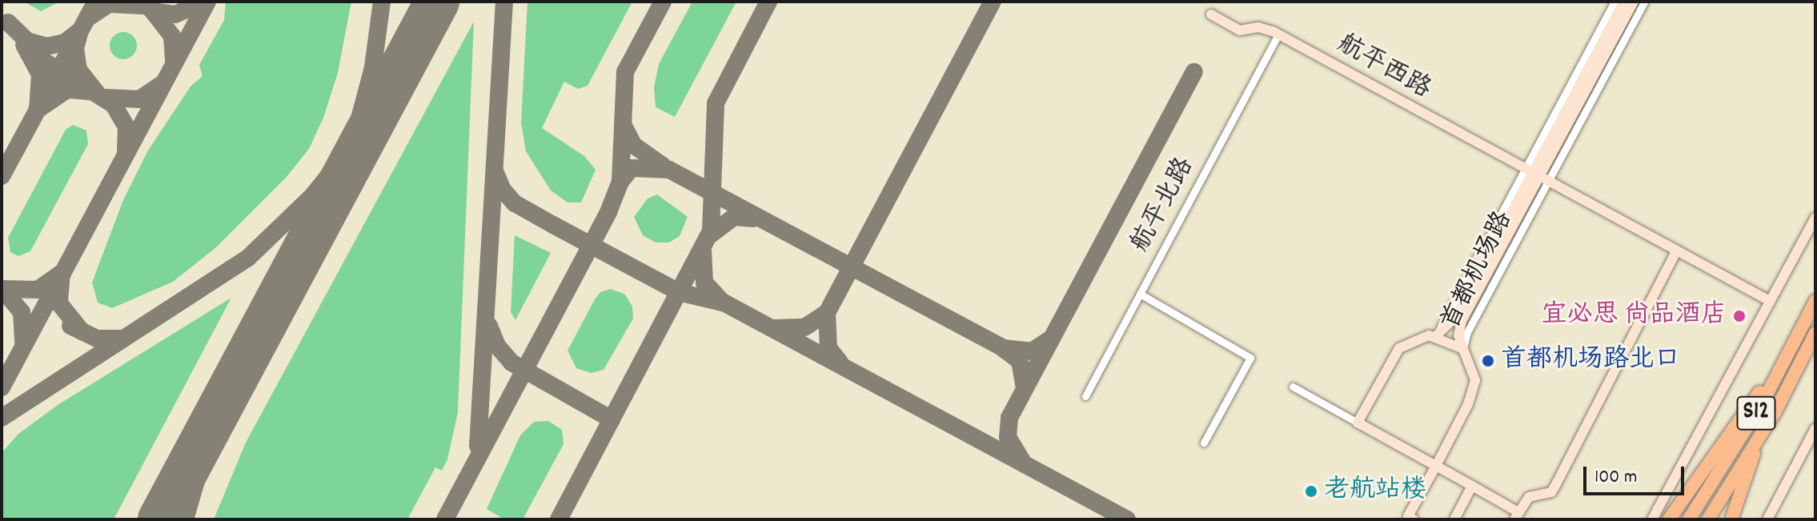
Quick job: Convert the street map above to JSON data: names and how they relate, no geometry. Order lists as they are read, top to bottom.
{
  "streets": {
    "highway": ["S12"],
    "street": ["航平西路", "航平北路", "首都机场路"]
  },
  "crossings": [
    ["航平西路", "航平北路"],
    ["航平西路", "首都机场路"]
  ],
  "places": ["宜必思 尚品酒店", "首都机场路北口", "老航站楼"],
  "scale_bar": "100 m"
}
